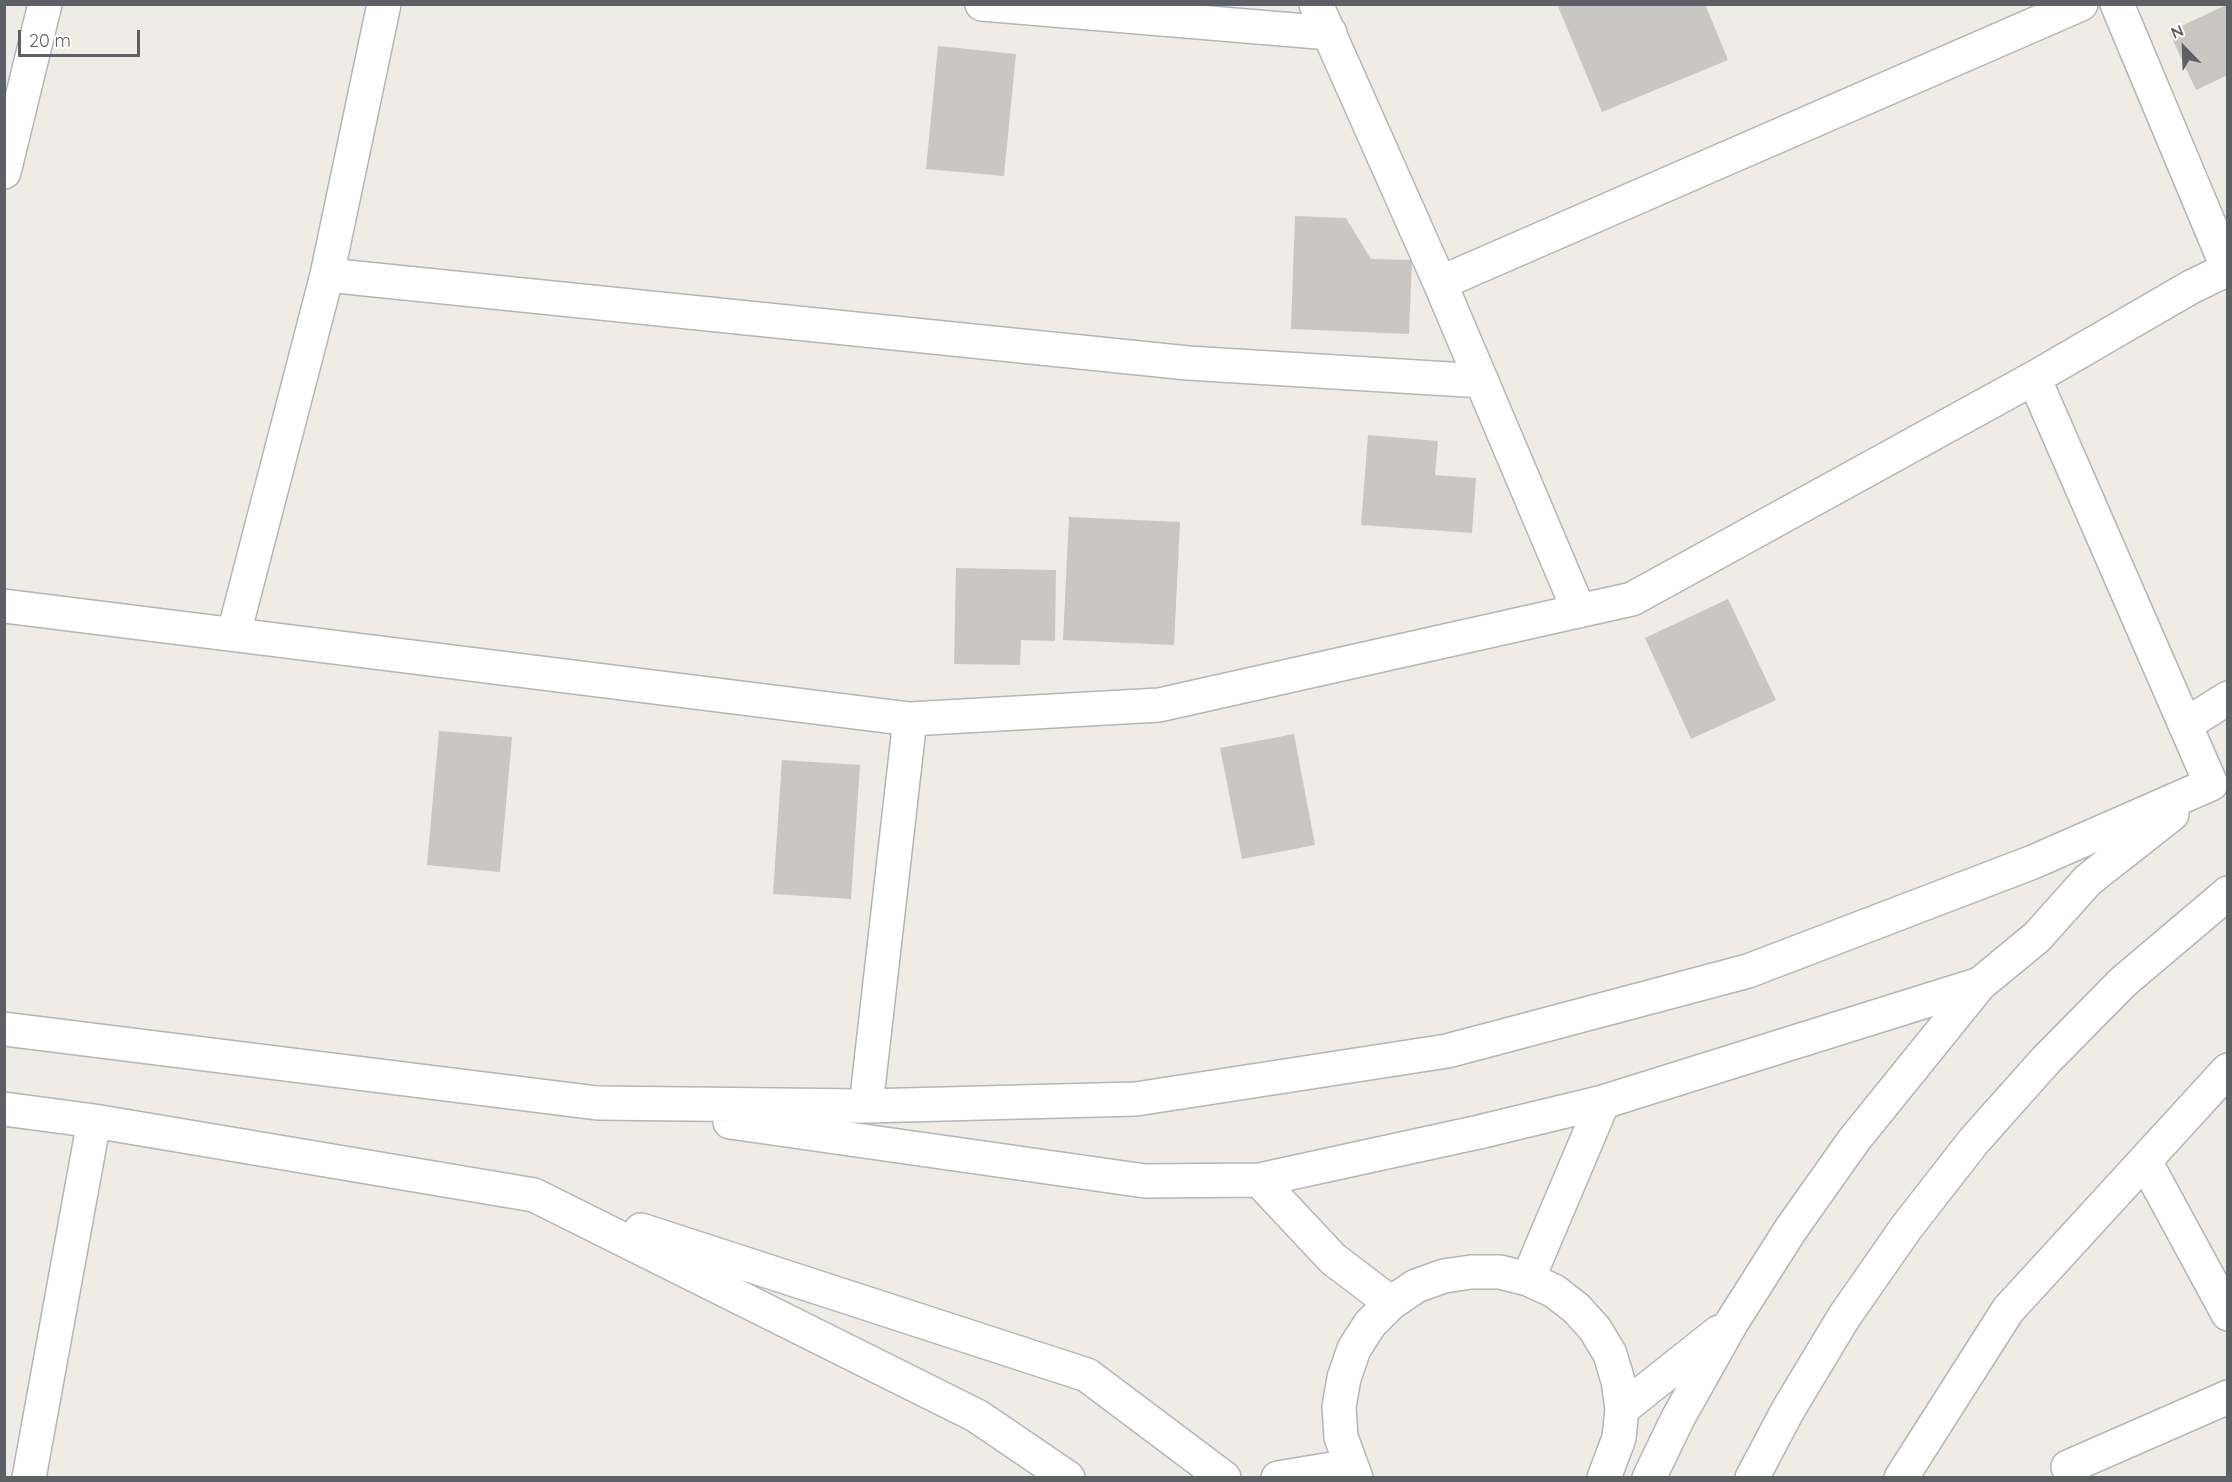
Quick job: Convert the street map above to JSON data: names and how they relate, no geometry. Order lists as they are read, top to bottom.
{
  "scale_bar": "20 m",
  "north": "top left"
}
